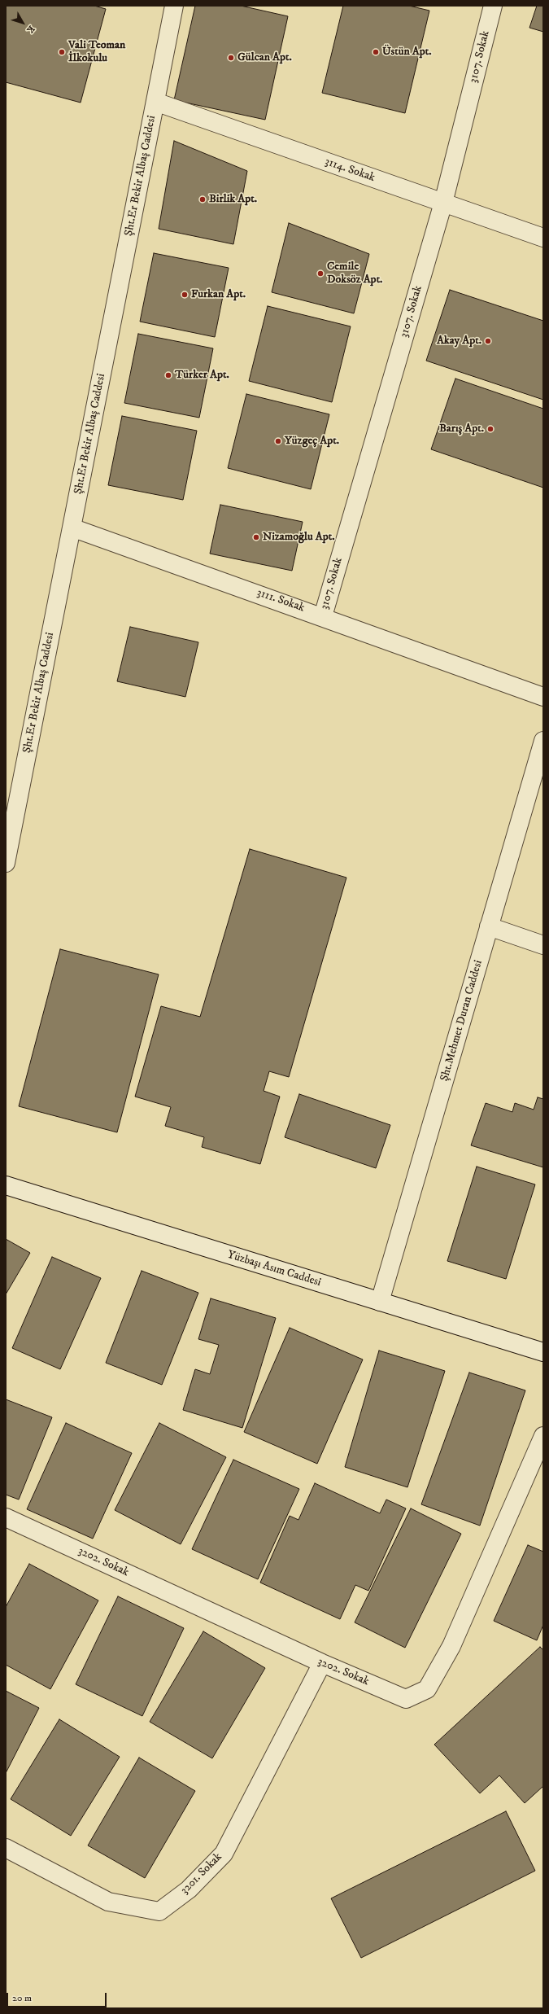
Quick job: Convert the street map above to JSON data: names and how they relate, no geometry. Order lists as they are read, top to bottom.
{
  "streets": {
    "street": [
      "3107. Sokak",
      "3114. Sokak",
      "Şht.Er Bekir Albaş Caddesi",
      "3111. Sokak",
      "Şht.Mehmet Duran Caddesi",
      "Yüzbaşı Asım Caddesi",
      "3202. Sokak",
      "3201. Sokak"
    ]
  },
  "crossings": [
    ["3107. Sokak", "3114. Sokak"],
    ["3107. Sokak", "3111. Sokak"],
    ["3114. Sokak", "Şht.Er Bekir Albaş Caddesi"],
    ["Şht.Er Bekir Albaş Caddesi", "3111. Sokak"],
    ["Şht.Mehmet Duran Caddesi", "Yüzbaşı Asım Caddesi"],
    ["3202. Sokak", "3201. Sokak"]
  ],
  "places": [
    "Vali Teoman İlkokulu",
    "Üstün Apt.",
    "Gülcan Apt.",
    "Birlik Apt.",
    "Cemile Doksöz Apt.",
    "Furkan Apt.",
    "Akay Apt.",
    "Türker Apt.",
    "Barış Apt.",
    "Yüzgeç Apt.",
    "Nizamoğlu Apt."
  ],
  "scale_bar": "20 m",
  "north": "bottom right"
}
